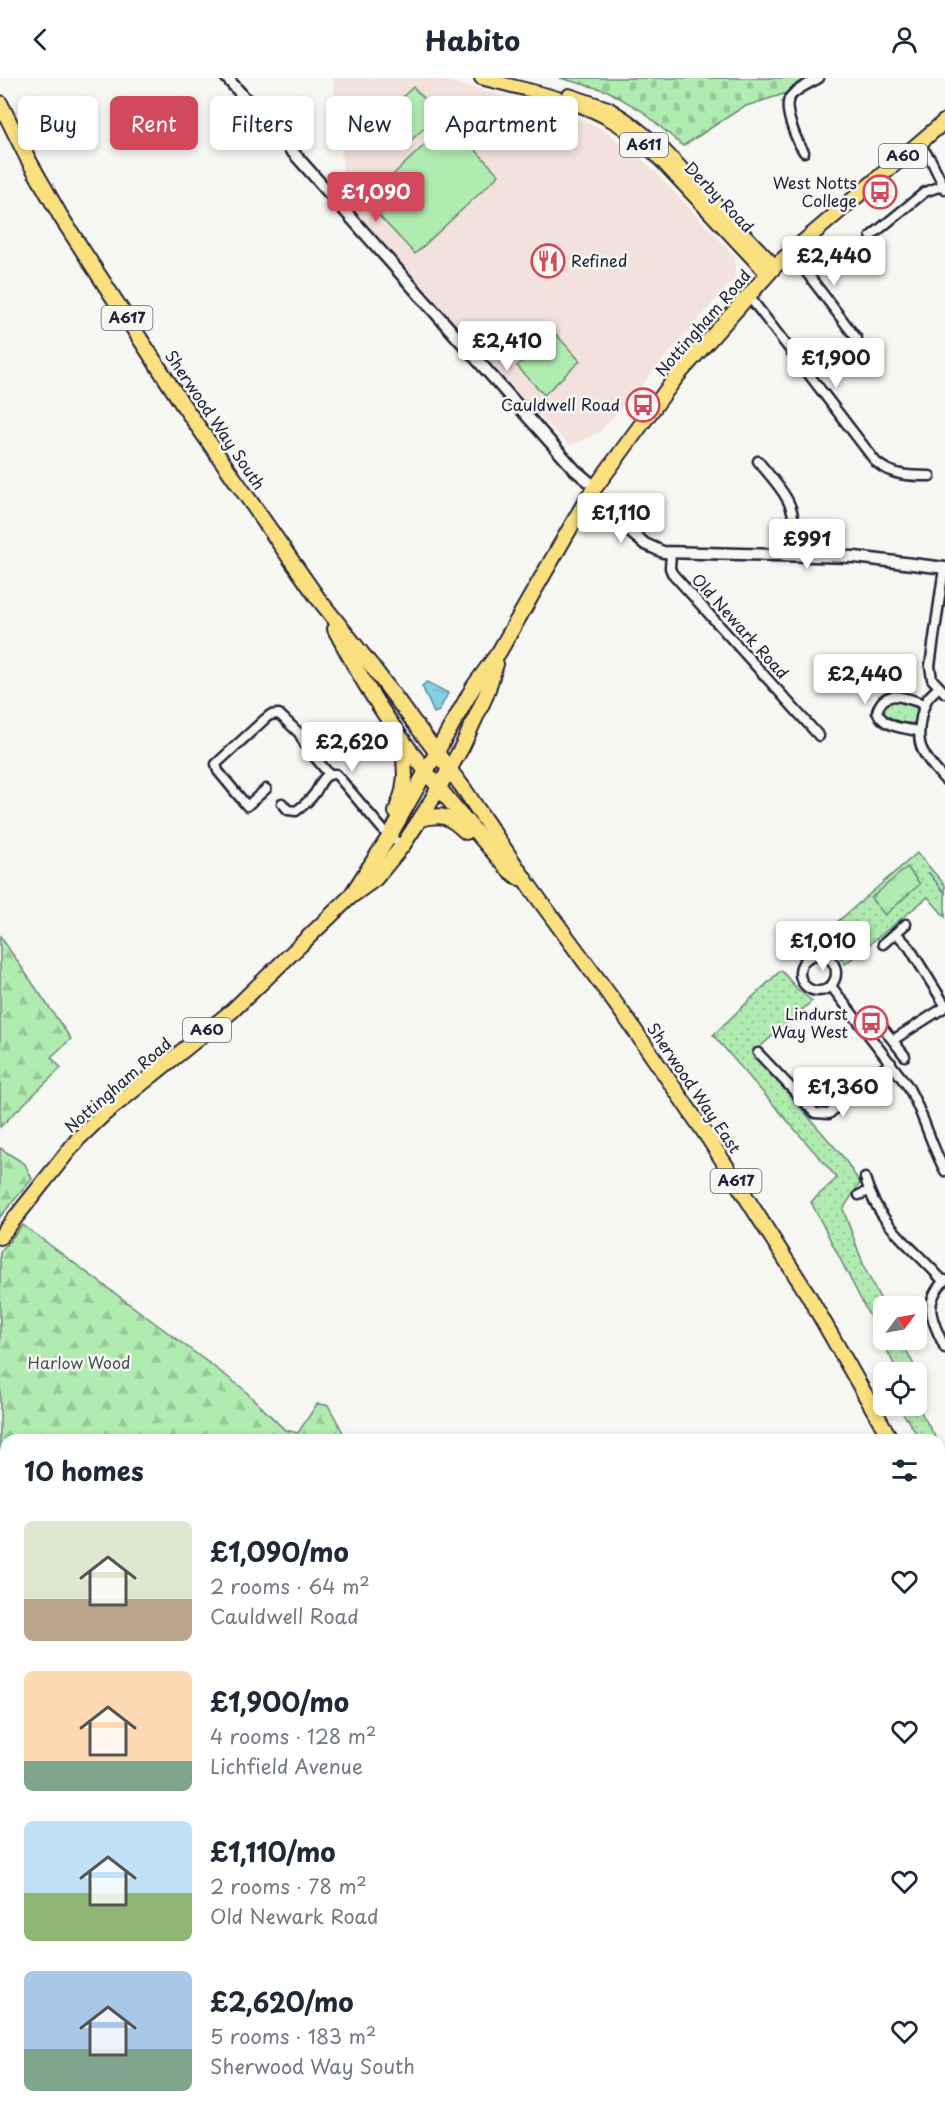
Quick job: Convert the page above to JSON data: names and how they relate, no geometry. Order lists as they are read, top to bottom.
{
  "streets": {
    "highway": [
      "A60",
      "A617",
      "Nottingham Road",
      "Sherwood Way South",
      "Sherwood Way East"
    ],
    "main road": ["A611", "Derby Road"],
    "street": ["Old Newark Road"]
  },
  "crossings": [
    ["Derby Road", "Nottingham Road"],
    ["Nottingham Road", "Sherwood Way South"],
    ["Nottingham Road", "Sherwood Way East"],
    ["Sherwood Way South", "Sherwood Way East"]
  ],
  "parks": ["Harlow Wood"],
  "places": {
    "bus stop": ["West Notts College", "Cauldwell Road", "Lindurst Way West"],
    "restaurant": ["Refined"]
  },
  "north": "top right",
  "page": {
    "header": "Habito",
    "chip": [
      "Buy",
      "Rent",
      "Filters",
      "New",
      "Apartment"
    ],
    "price": [
      "£1,090",
      "£2,440",
      "£2,410",
      "£1,900",
      "£1,110",
      "£991",
      "£2,440",
      "£2,620",
      "£1,010",
      "£1,360"
    ],
    "heading": "10 homes",
    "list": [
      {
        "name": "£1,090/mo",
        "note": "2 rooms · 64 m² · Cauldwell Road"
      },
      {
        "name": "£1,900/mo",
        "note": "4 rooms · 128 m² · Lichfield Avenue"
      },
      {
        "name": "£1,110/mo",
        "note": "2 rooms · 78 m² · Old Newark Road"
      },
      {
        "name": "£2,620/mo",
        "note": "5 rooms · 183 m² · Sherwood Way South"
      }
    ]
  }
}
